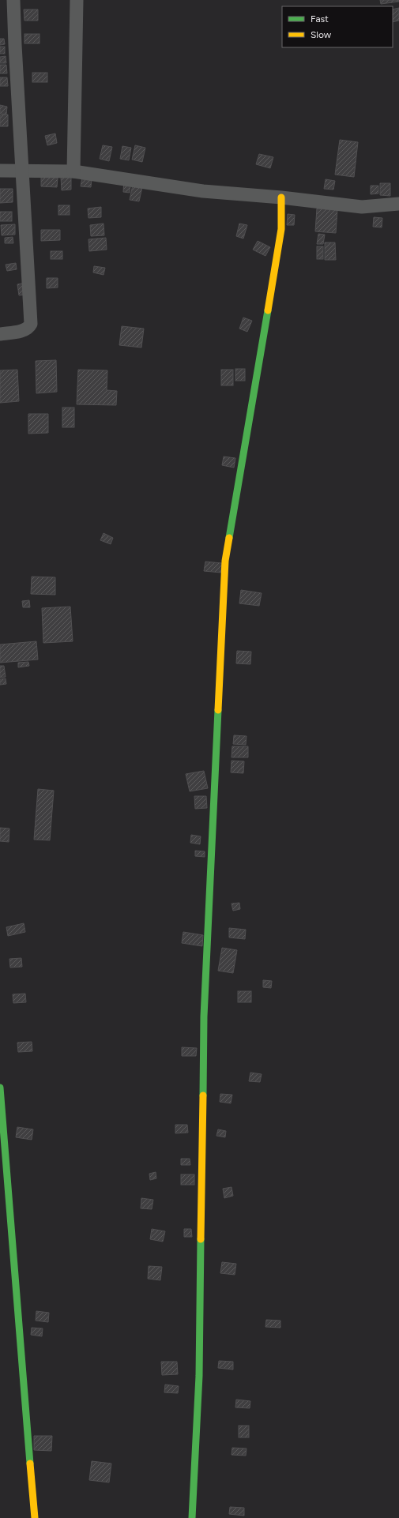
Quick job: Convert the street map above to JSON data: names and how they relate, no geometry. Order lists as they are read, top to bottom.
{
  "legend": ["Fast", "Slow"]
}
